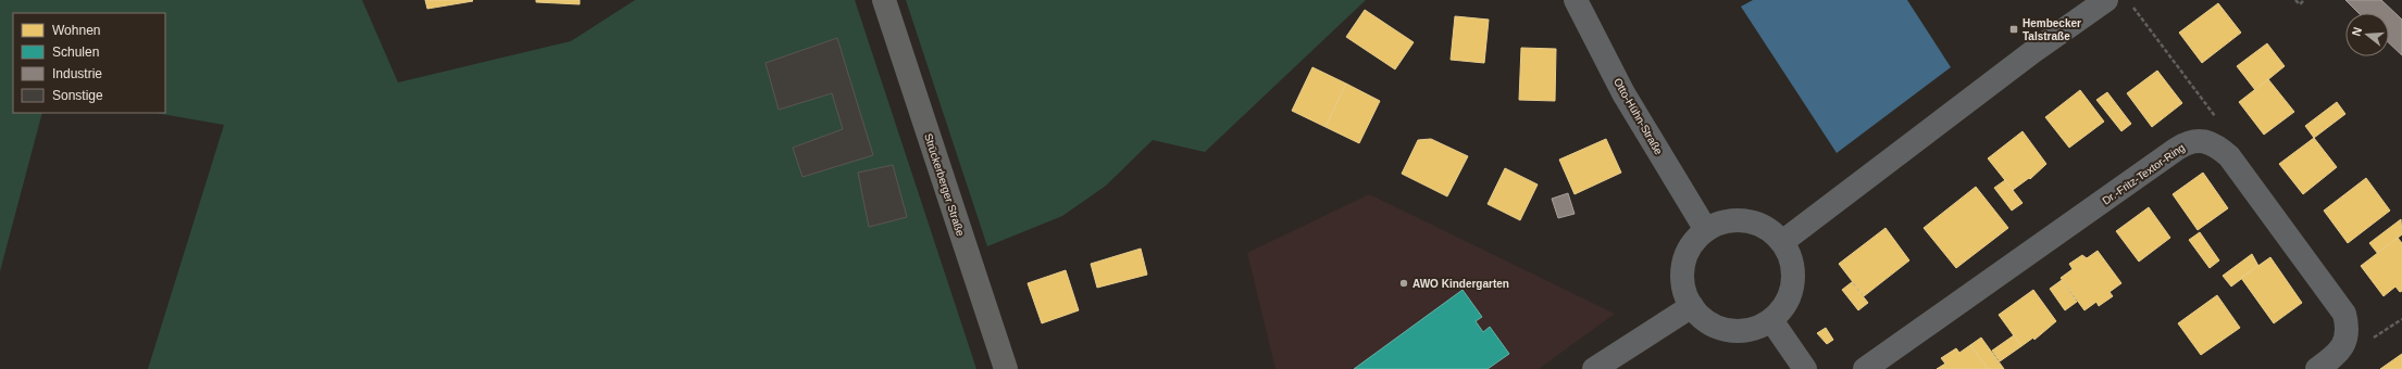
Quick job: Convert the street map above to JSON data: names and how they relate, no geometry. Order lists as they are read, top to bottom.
{
  "streets": {
    "main road": ["Strückerberger Straße"],
    "street": ["Otto-Hühn-Straße", "Dr.-Fritz-Textor-Ring"]
  },
  "places": {
    "transit": ["Hembecker Talstraße"],
    "other": ["AWO Kindergarten"]
  },
  "legend": [
    "Wohnen",
    "Schulen",
    "Industrie",
    "Sonstige"
  ],
  "north": "left"
}
